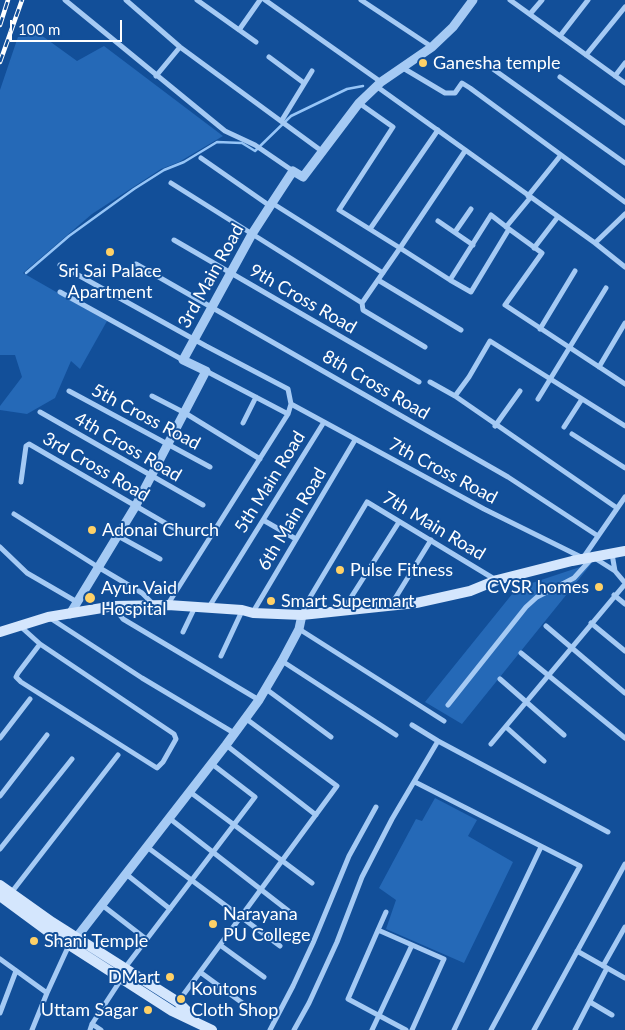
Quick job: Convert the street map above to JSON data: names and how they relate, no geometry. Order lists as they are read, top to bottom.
{
  "streets": {
    "street": [
      "3rd Main Road",
      "9th Cross Road",
      "8th Cross Road",
      "5th Cross Road",
      "4th Cross Road",
      "3rd Cross Road",
      "7th Cross Road",
      "5th Main Road",
      "6th Main Road",
      "7th Main Road"
    ]
  },
  "crossings": [
    ["3rd Main Road", "9th Cross Road"],
    ["3rd Main Road", "8th Cross Road"],
    ["7th Cross Road", "5th Main Road"],
    ["7th Cross Road", "6th Main Road"]
  ],
  "places": [
    "Ganesha temple",
    "Sri Sai Palace Apartment",
    "Adonai Church",
    "Pulse Fitness",
    "CVSR homes",
    "Ayur Vaid Hospital",
    "Smart Supermart",
    "Narayana PU College",
    "Shani Temple",
    "DMart",
    "Koutons Cloth Shop",
    "Uttam Sagar"
  ],
  "scale_bar": "100 m"
}
